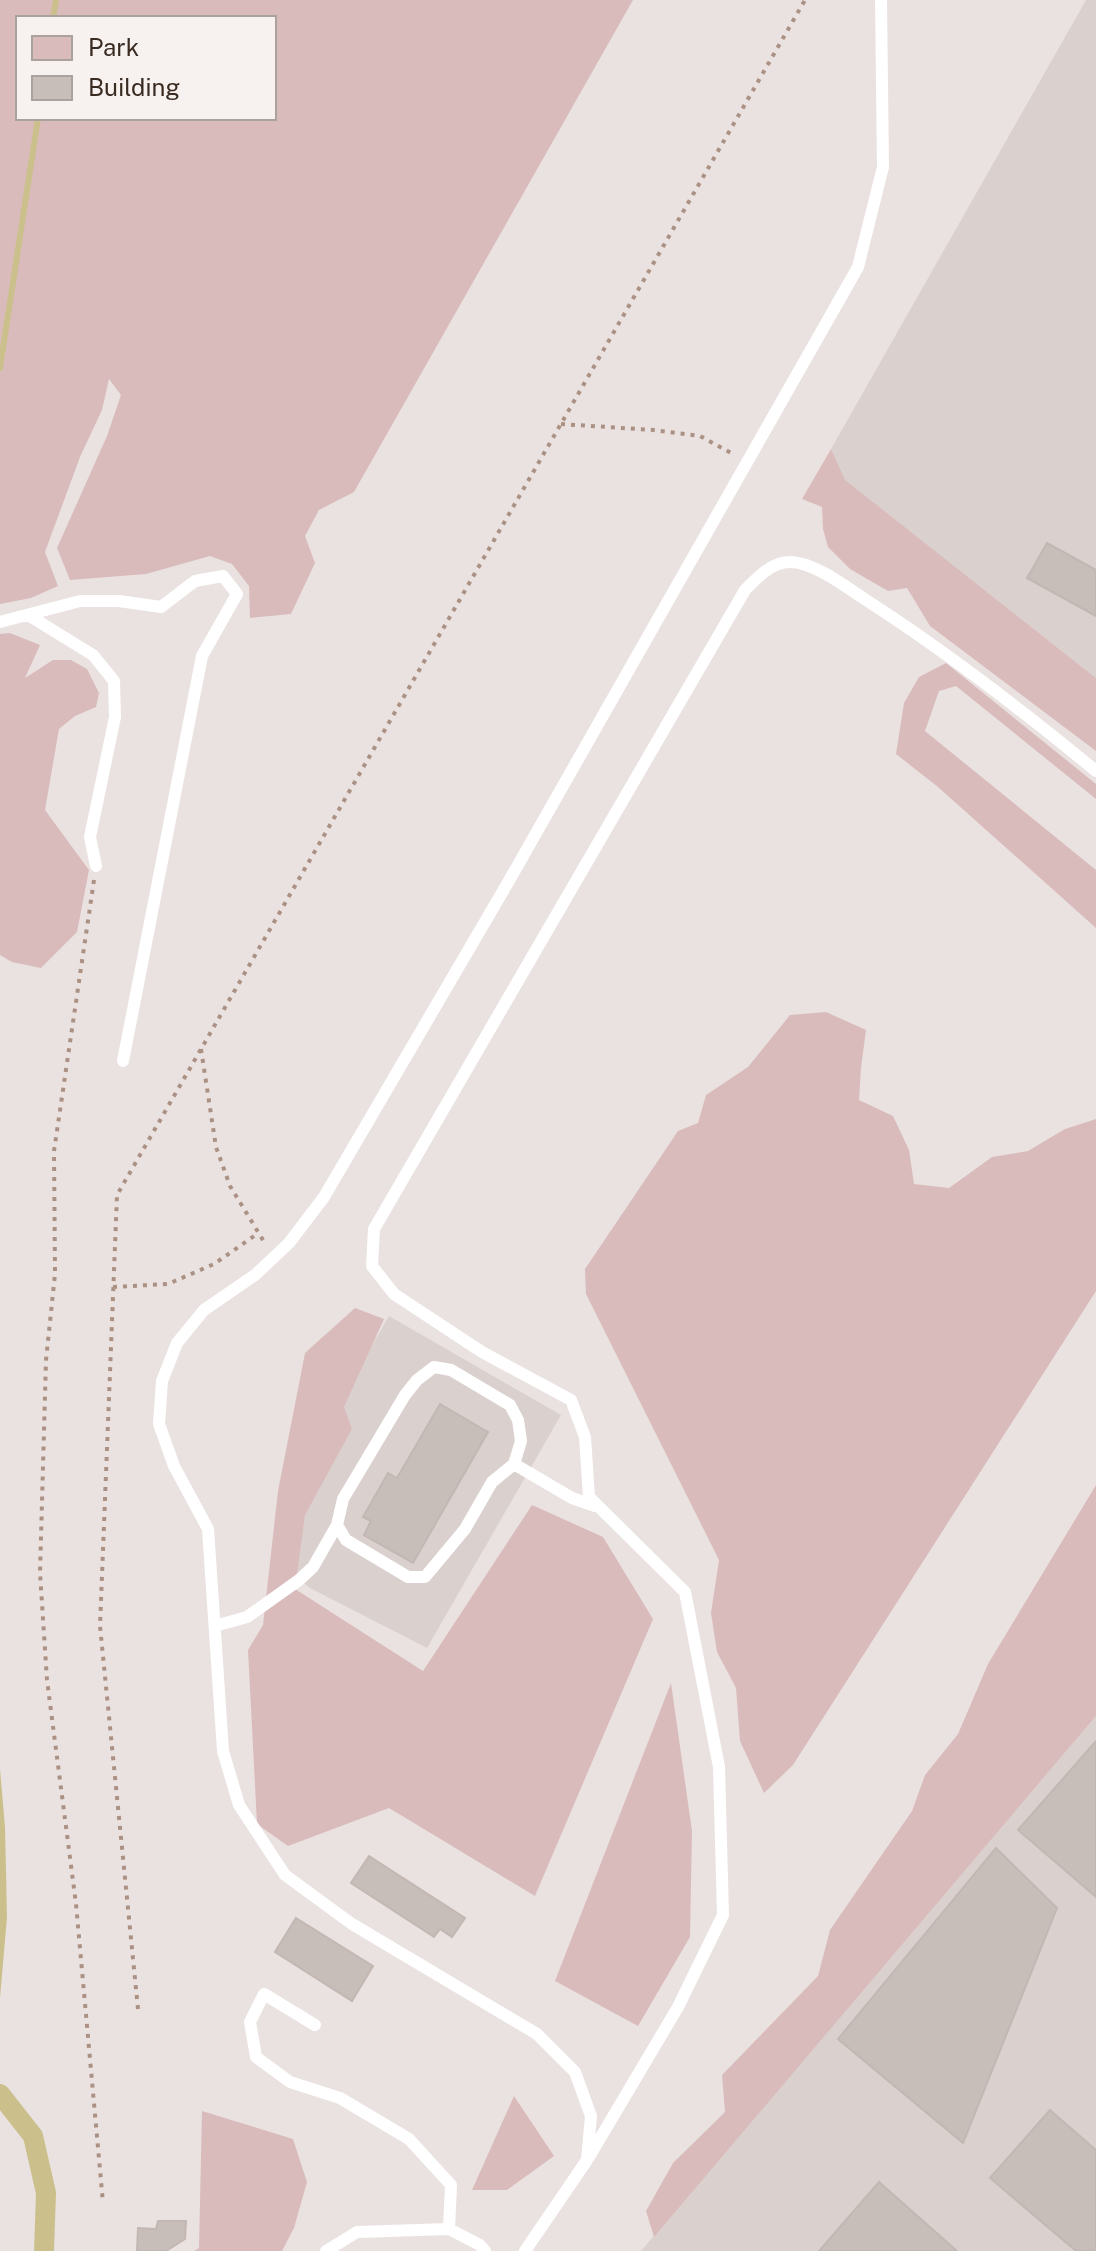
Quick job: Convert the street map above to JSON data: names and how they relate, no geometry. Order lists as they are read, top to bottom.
{
  "legend": ["Park", "Building"]
}
